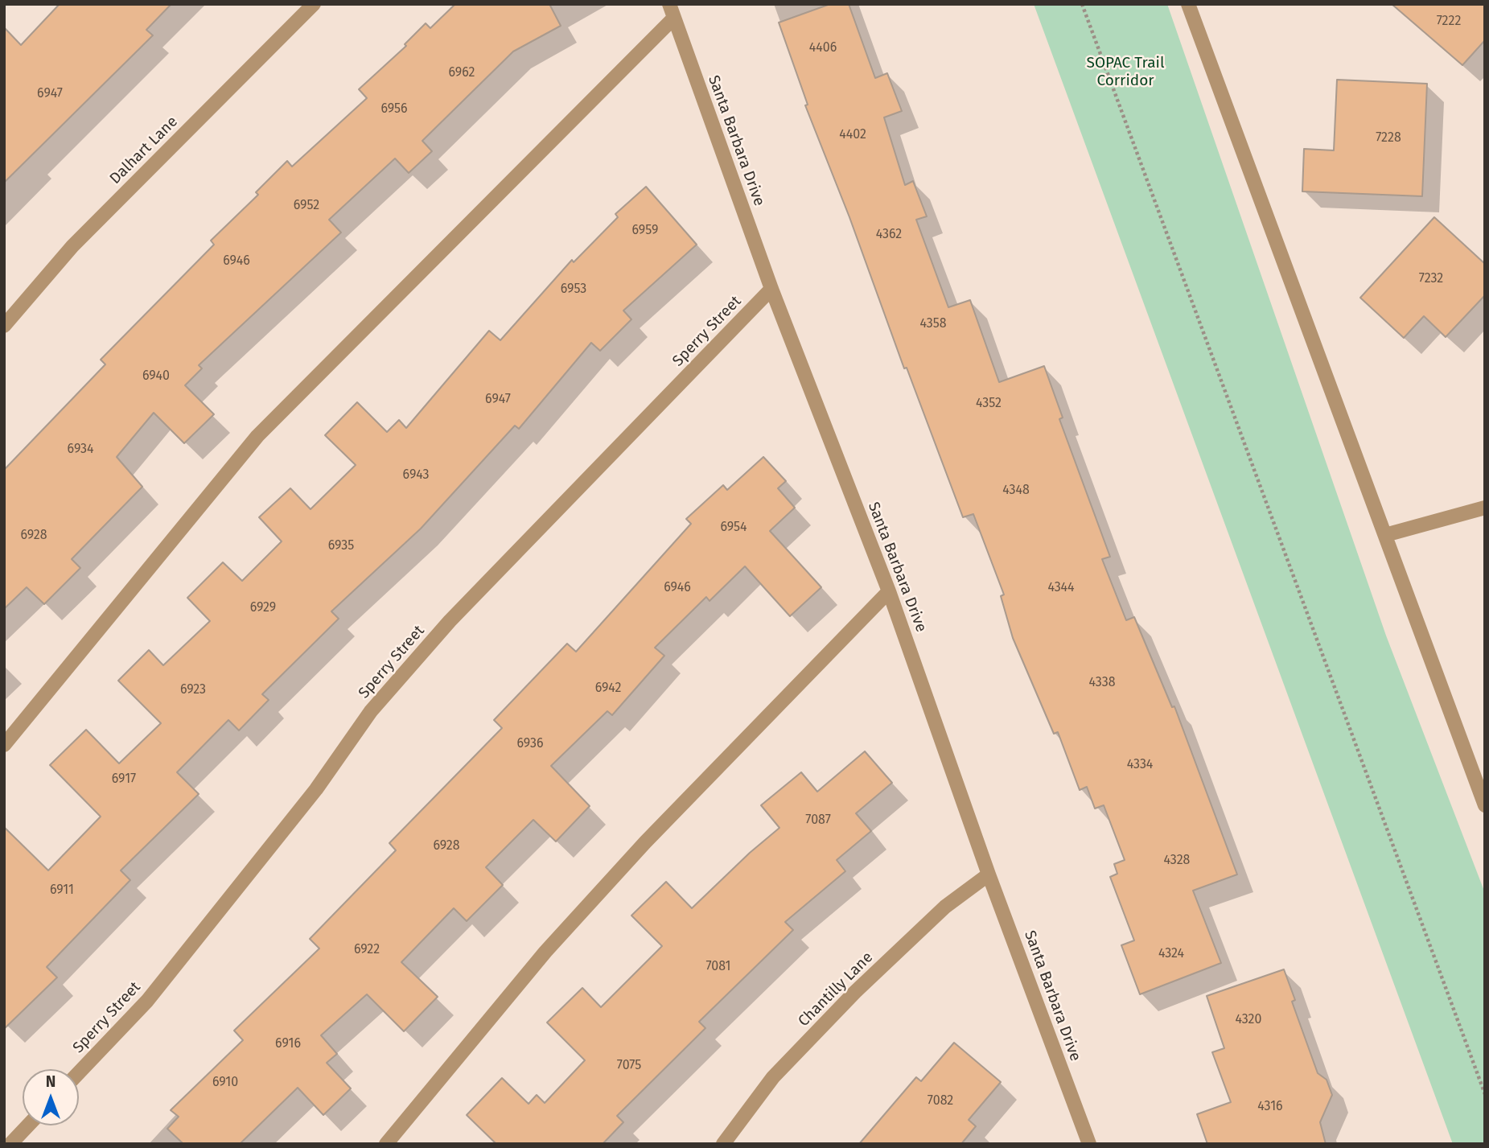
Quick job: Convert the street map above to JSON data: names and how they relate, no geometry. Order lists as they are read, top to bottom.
{
  "streets": {
    "street": [
      "Santa Barbara Drive",
      "Dalhart Lane",
      "Sperry Street",
      "Chantilly Lane"
    ]
  },
  "crossings": [
    ["Santa Barbara Drive", "Sperry Street"],
    ["Santa Barbara Drive", "Chantilly Lane"]
  ],
  "parks": ["SOPAC Trail Corridor"],
  "house_numbers": [
    "7222",
    "4406",
    "6962",
    "6947",
    "6956",
    "4402",
    "7228",
    "6952",
    "6959",
    "4362",
    "6946",
    "7232",
    "6953",
    "4358",
    "6940",
    "6947",
    "4352",
    "6934",
    "6943",
    "4348",
    "6954",
    "6928",
    "6935",
    "6946",
    "4344",
    "6929",
    "4338",
    "6942",
    "6923",
    "6936",
    "4334",
    "6917",
    "7087",
    "6928",
    "4328",
    "6911",
    "6922",
    "4324",
    "7081",
    "4320",
    "6916",
    "7075",
    "6910",
    "7082",
    "4316"
  ],
  "north": "top"
}
